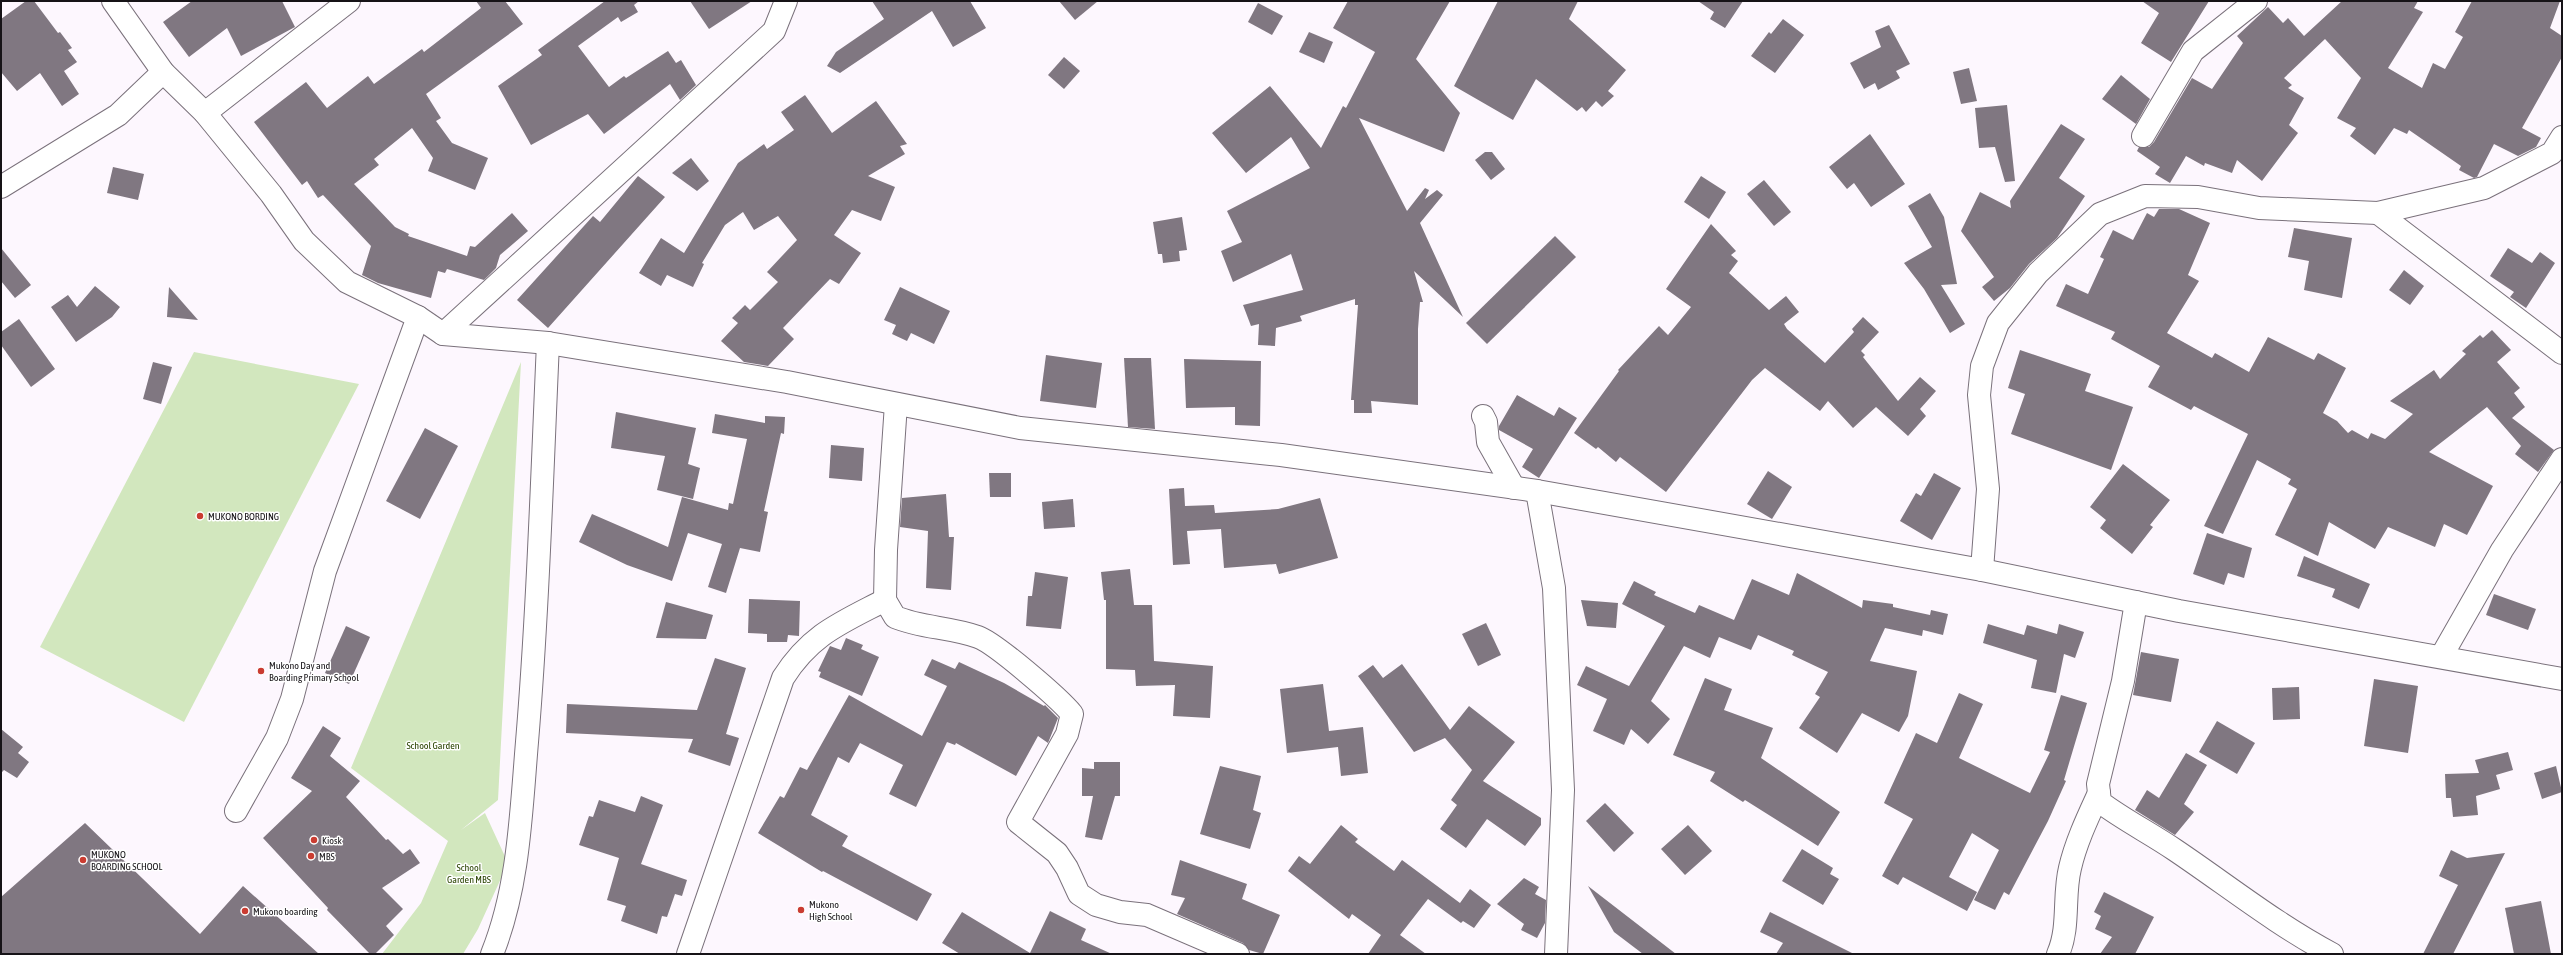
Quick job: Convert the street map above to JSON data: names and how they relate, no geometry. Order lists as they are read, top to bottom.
{
  "parks": ["School Garden", "School Garden MBS"],
  "places": [
    "MUKONO BORDING",
    "Mukono Day and Boarding Primary School",
    "Kiosk",
    "MBS",
    "MUKONO BOARDING SCHOOL",
    "Mukono High School",
    "Mukono boarding"
  ]
}
